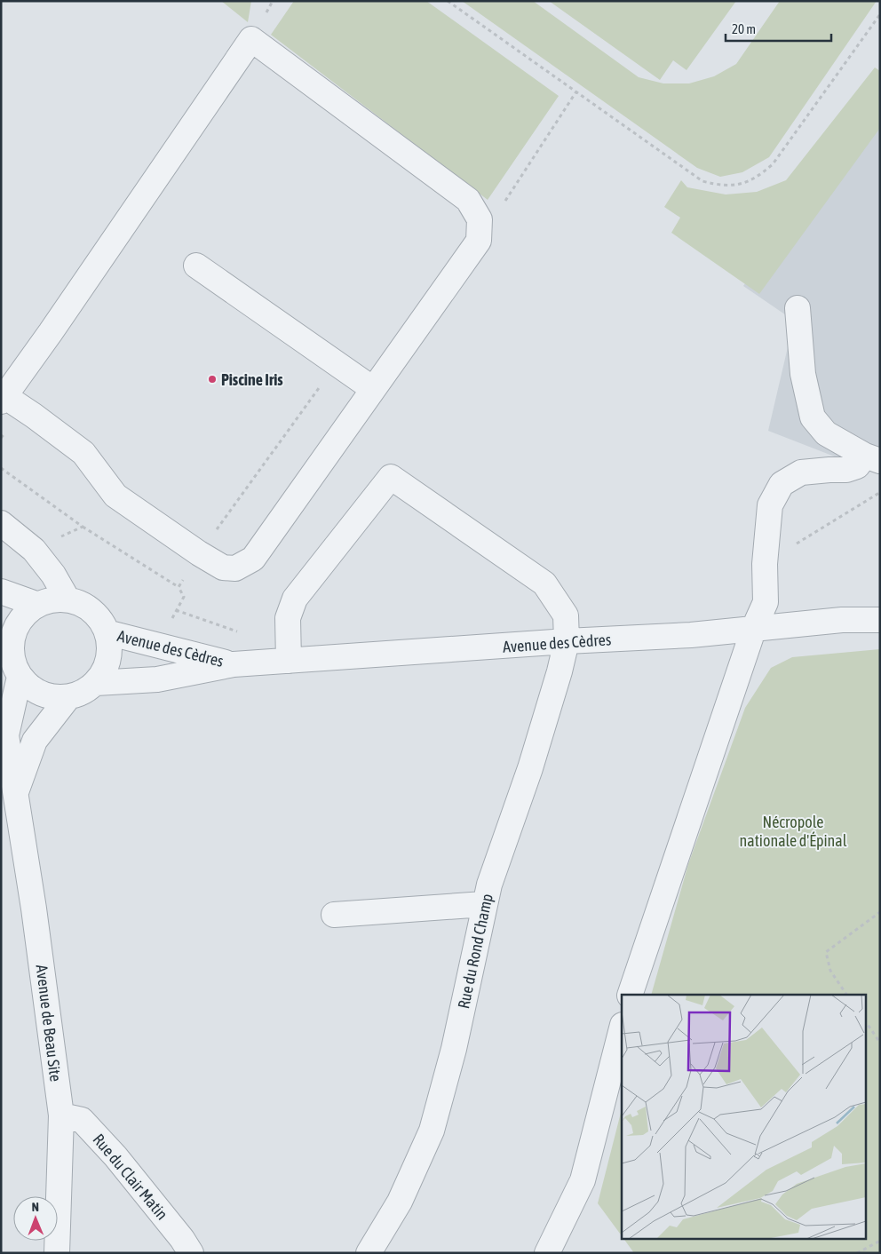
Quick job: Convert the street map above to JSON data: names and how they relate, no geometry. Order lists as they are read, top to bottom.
{
  "streets": {
    "street": [
      "Avenue des Cèdres",
      "Rue du Rond Champ",
      "Avenue de Beau Site",
      "Rue du Clair Matin"
    ]
  },
  "crossings": [
    ["Avenue des Cèdres", "Rue du Rond Champ"],
    ["Avenue des Cèdres", "Avenue de Beau Site"],
    ["Avenue de Beau Site", "Rue du Clair Matin"]
  ],
  "parks": ["Nécropole nationale d'Épinal"],
  "places": ["Piscine Iris"],
  "scale_bar": "20 m",
  "north": "top"
}
